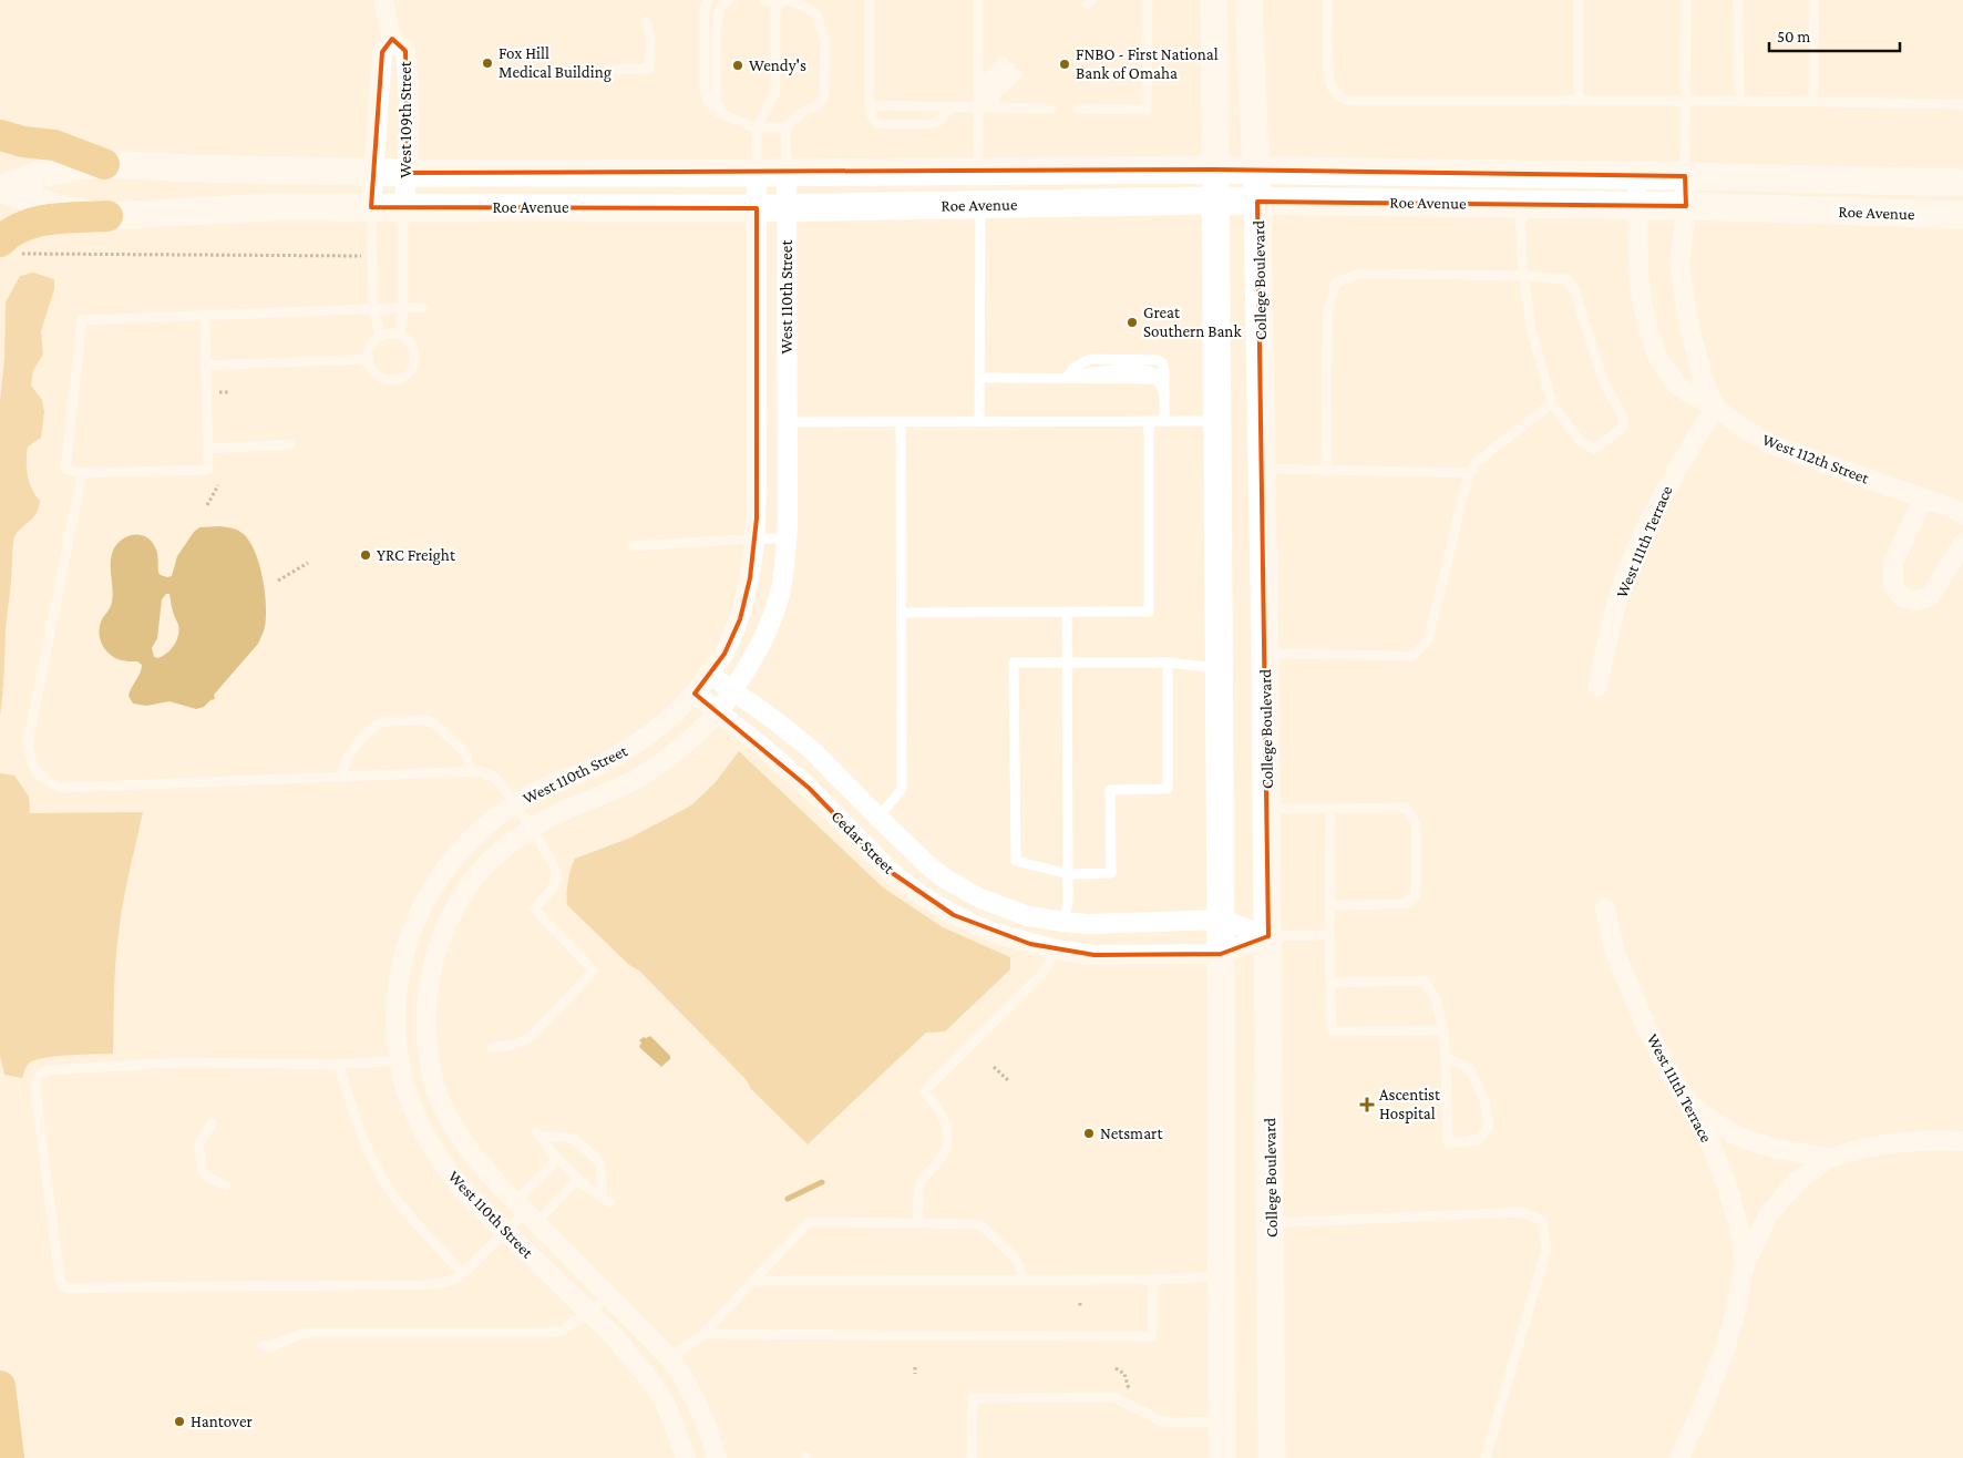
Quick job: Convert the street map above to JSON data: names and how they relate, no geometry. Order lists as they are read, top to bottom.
{
  "streets": {
    "main road": ["Roe Avenue", "College Boulevard"],
    "street": [
      "West 109th Street",
      "West 110th Street",
      "West 112th Street",
      "West 111th Terrace",
      "Cedar Street"
    ]
  },
  "crossings": [
    ["West 109th Street", "Roe Avenue"],
    ["Roe Avenue", "College Boulevard"],
    ["Roe Avenue", "West 110th Street"],
    ["Roe Avenue", "West 112th Street"],
    ["College Boulevard", "Cedar Street"],
    ["West 110th Street", "Cedar Street"],
    ["West 112th Street", "West 111th Terrace"]
  ],
  "places": {
    "other": [
      "Fox Hill Medical Building",
      "FNBO - First National Bank of Omaha",
      "Wendy's",
      "Great Southern Bank",
      "YRC Freight",
      "Netsmart",
      "Hantover"
    ],
    "health": ["Ascentist Hospital"]
  },
  "scale_bar": "50 m"
}
